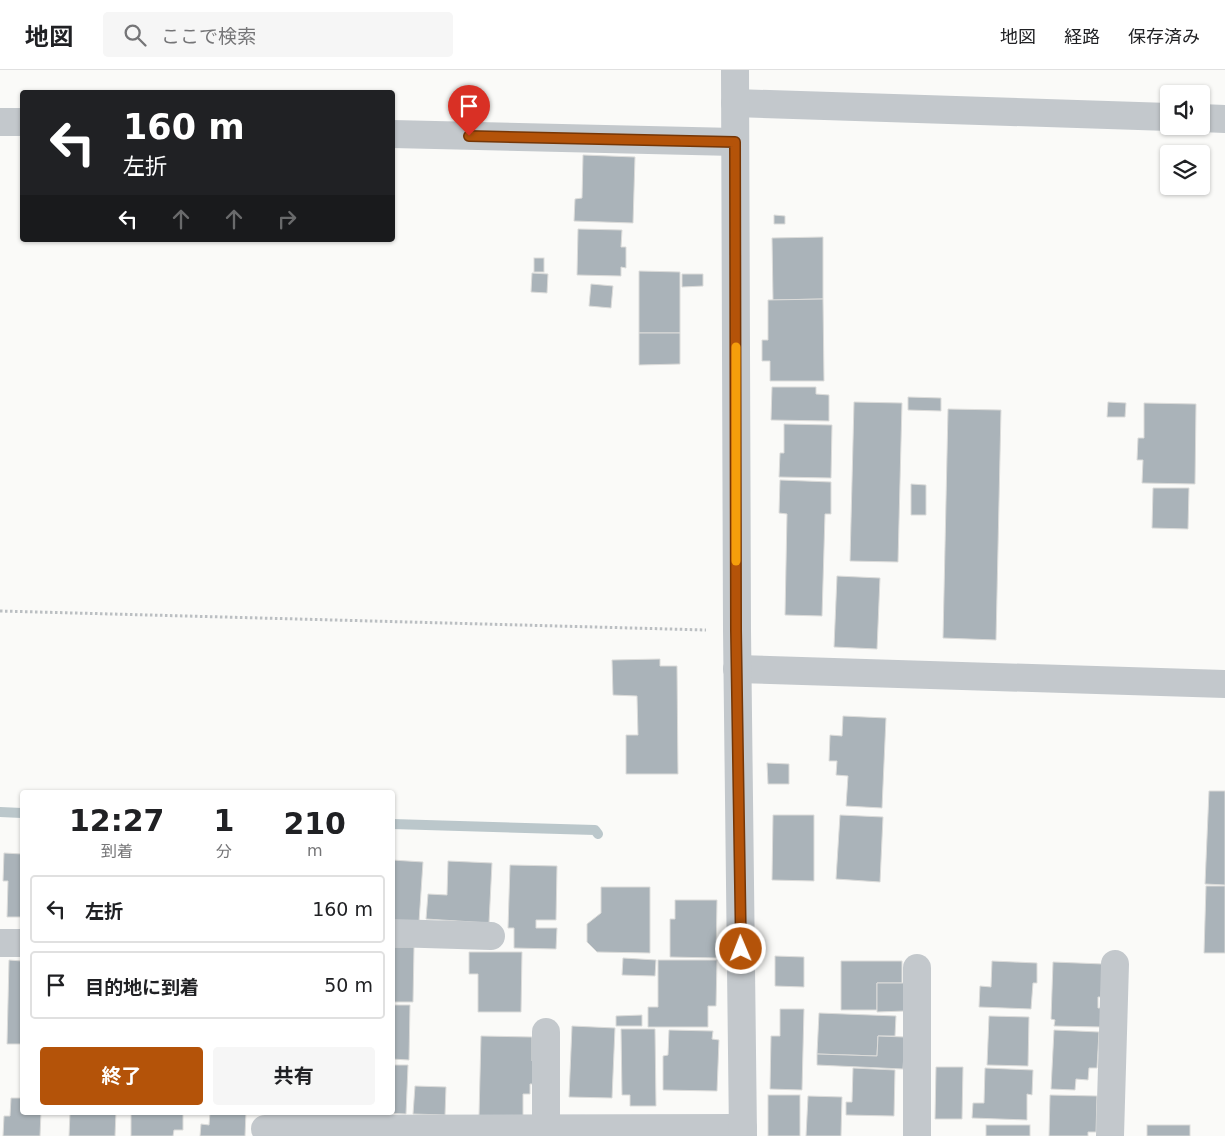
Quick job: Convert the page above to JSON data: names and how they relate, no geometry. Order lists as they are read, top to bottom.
{
  "page": {
    "header": "地図",
    "search": "ここで検索",
    "nav": ["地図", "経路", "保存済み"],
    "turn": ["160 m", "左折"],
    "eta": [
      "12:27",
      "到着",
      "1",
      "分",
      "210",
      "m"
    ],
    "list": [
      {
        "name": "左折",
        "value": "160 m"
      },
      {
        "name": "目的地に到着",
        "value": "50 m"
      }
    ],
    "buttons": ["終了", "共有"]
  }
}
